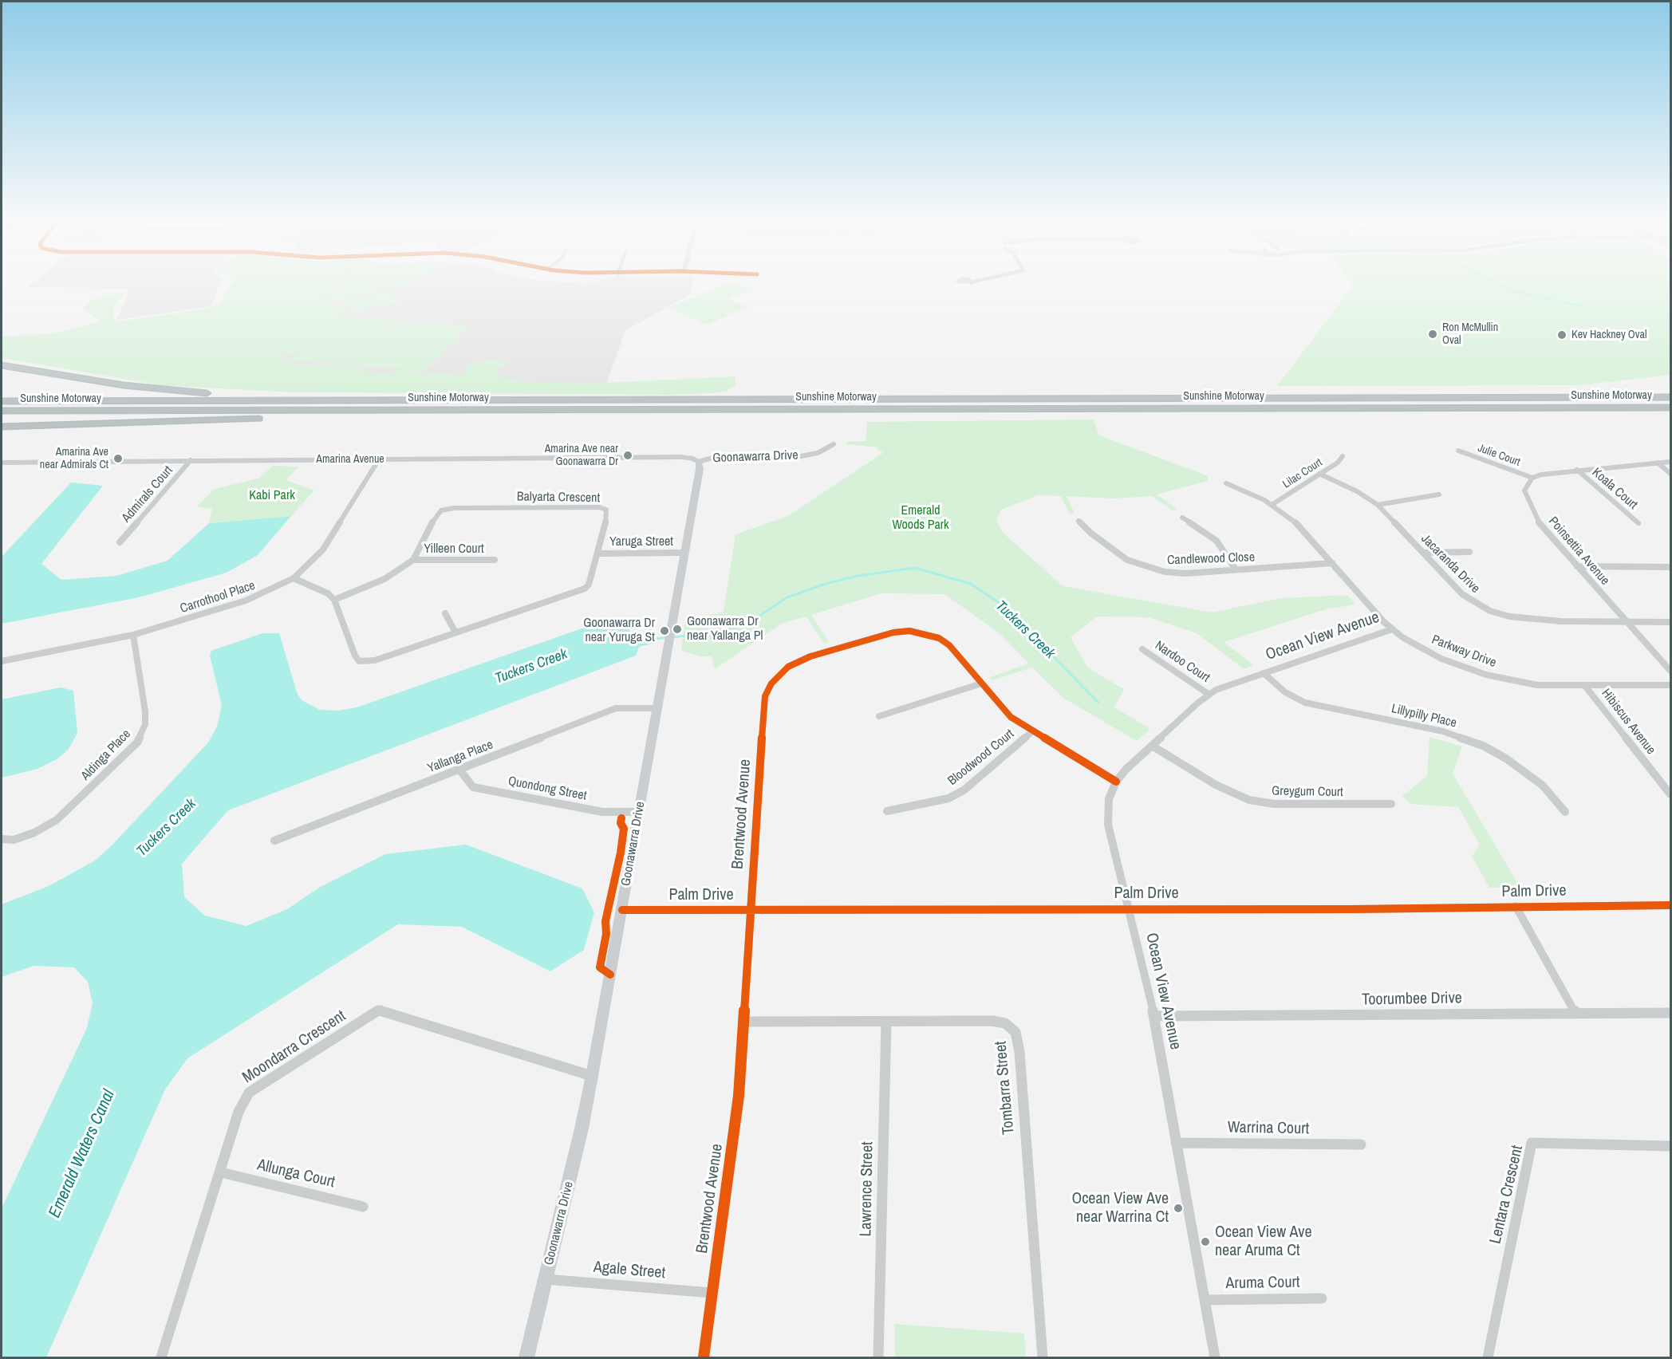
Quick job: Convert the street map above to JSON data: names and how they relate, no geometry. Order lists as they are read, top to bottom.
{
  "streets": {
    "highway": ["Sunshine Motorway"],
    "street": [
      "Julie Court",
      "Goonawarra Drive",
      "Amarina Avenue",
      "Lilac Court",
      "Koala Court",
      "Admirals Court",
      "Balyarta Crescent",
      "Yaruga Street",
      "Yilleen Court",
      "Poinsettia Avenue",
      "Candlewood Close",
      "Jacaranda Drive",
      "Carrothool Place",
      "Ocean View Avenue",
      "Parkway Drive",
      "Nardoo Court",
      "Lillypilly Place",
      "Hibiscus Avenue",
      "Aldinga Place",
      "Yallanga Place",
      "Bloodwood Court",
      "Quondong Street",
      "Greygum Court",
      "Brentwood Avenue",
      "Palm Drive",
      "Toorumbee Drive",
      "Moondarra Crescent",
      "Tombarra Street",
      "Warrina Court",
      "Allunga Court",
      "Lawrence Street",
      "Lentara Crescent",
      "Agale Street",
      "Aruma Court"
    ]
  },
  "crossings": [
    ["Julie Court", "Poinsettia Avenue"],
    ["Goonawarra Drive", "Amarina Avenue"],
    ["Goonawarra Drive", "Yaruga Street"],
    ["Goonawarra Drive", "Yallanga Place"],
    ["Goonawarra Drive", "Quondong Street"],
    ["Goonawarra Drive", "Palm Drive"],
    ["Goonawarra Drive", "Moondarra Crescent"],
    ["Goonawarra Drive", "Agale Street"],
    ["Amarina Avenue", "Admirals Court"],
    ["Amarina Avenue", "Carrothool Place"],
    ["Lilac Court", "Jacaranda Drive"],
    ["Lilac Court", "Parkway Drive"],
    ["Balyarta Crescent", "Yaruga Street"],
    ["Balyarta Crescent", "Yilleen Court"],
    ["Poinsettia Avenue", "Jacaranda Drive"],
    ["Candlewood Close", "Parkway Drive"],
    ["Carrothool Place", "Aldinga Place"],
    ["Ocean View Avenue", "Parkway Drive"],
    ["Ocean View Avenue", "Nardoo Court"],
    ["Ocean View Avenue", "Lillypilly Place"],
    ["Ocean View Avenue", "Greygum Court"],
    ["Ocean View Avenue", "Brentwood Avenue"],
    ["Ocean View Avenue", "Palm Drive"],
    ["Ocean View Avenue", "Toorumbee Drive"],
    ["Ocean View Avenue", "Warrina Court"],
    ["Ocean View Avenue", "Aruma Court"],
    ["Parkway Drive", "Hibiscus Avenue"],
    ["Yallanga Place", "Quondong Street"],
    ["Bloodwood Court", "Brentwood Avenue"],
    ["Brentwood Avenue", "Palm Drive"],
    ["Brentwood Avenue", "Tombarra Street"],
    ["Brentwood Avenue", "Agale Street"],
    ["Moondarra Crescent", "Allunga Court"],
    ["Tombarra Street", "Lawrence Street"]
  ],
  "water": ["Tuckers Creek", "Emerald Waters Canal"],
  "parks": ["Kabi Park", "Emerald Woods Park"],
  "places": [
    "Ron McMullin Oval",
    "Kev Hackney Oval",
    "Amarina Ave near Goonawarra Dr",
    "Amarina Ave near Admirals Ct",
    "Goonawarra Dr near Yallanga Pl",
    "Goonawarra Dr near Yuruga St",
    "Ocean View Ave near Warrina Ct",
    "Ocean View Ave near Aruma Ct"
  ]
}
